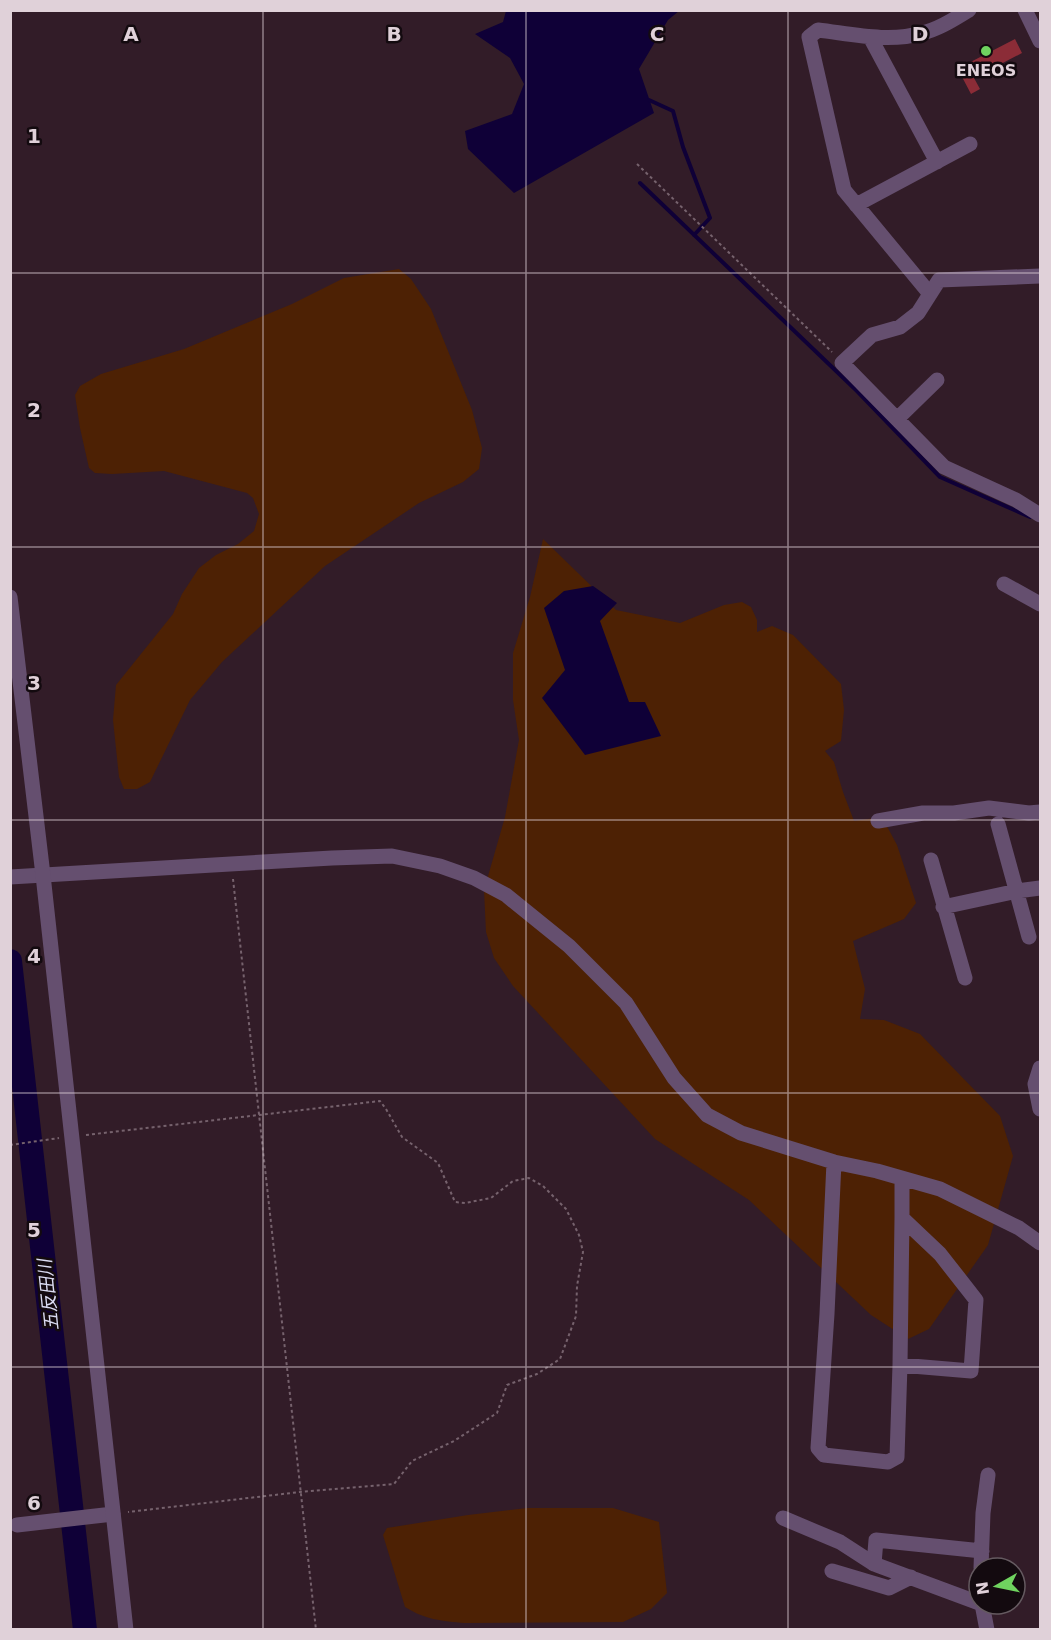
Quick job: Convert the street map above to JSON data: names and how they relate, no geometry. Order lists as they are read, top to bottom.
{
  "water": ["五反田川"],
  "places": ["ENEOS"],
  "north": "left",
  "grid": {
    "columns": [
      "A",
      "B",
      "C",
      "D"
    ],
    "rows": [
      "1",
      "2",
      "3",
      "4",
      "5",
      "6"
    ]
  }
}
